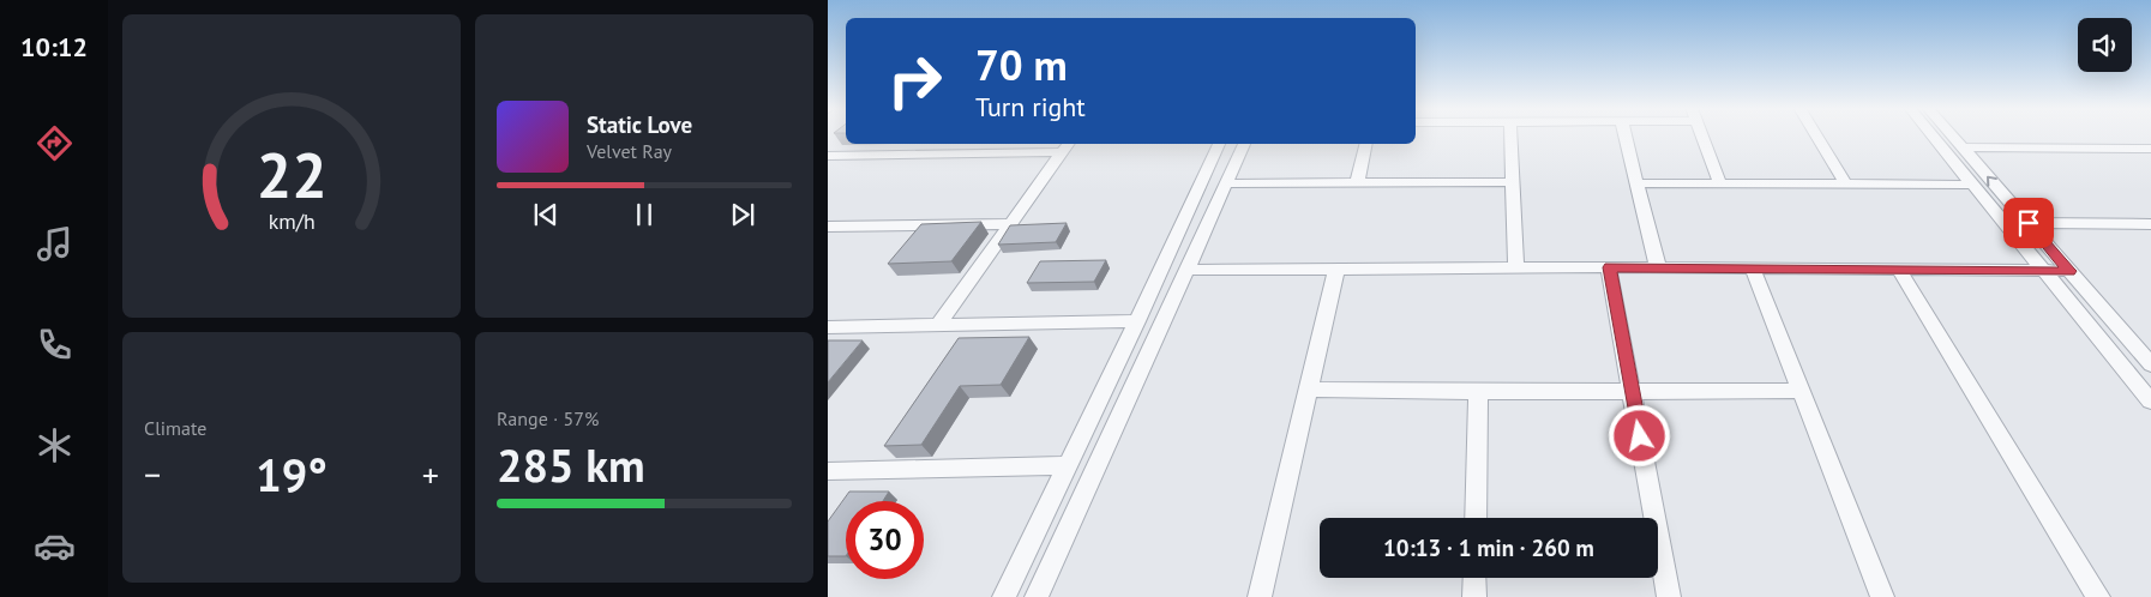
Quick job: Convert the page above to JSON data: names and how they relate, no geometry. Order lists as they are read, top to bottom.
{
  "page": {
    "tabs": "10:12",
    "turn": ["70 m", "Turn right"],
    "song": ["Static Love", "Velvet Ray"],
    "tile": [
      "Climate",
      ["Range · 57%", "285 km"]
    ],
    "heat": ["−", "19°", "+"],
    "limit": "30",
    "trip": "10:13 · 1 min · 260 m",
    "gauge": ["22", "km/h"]
  }
}
